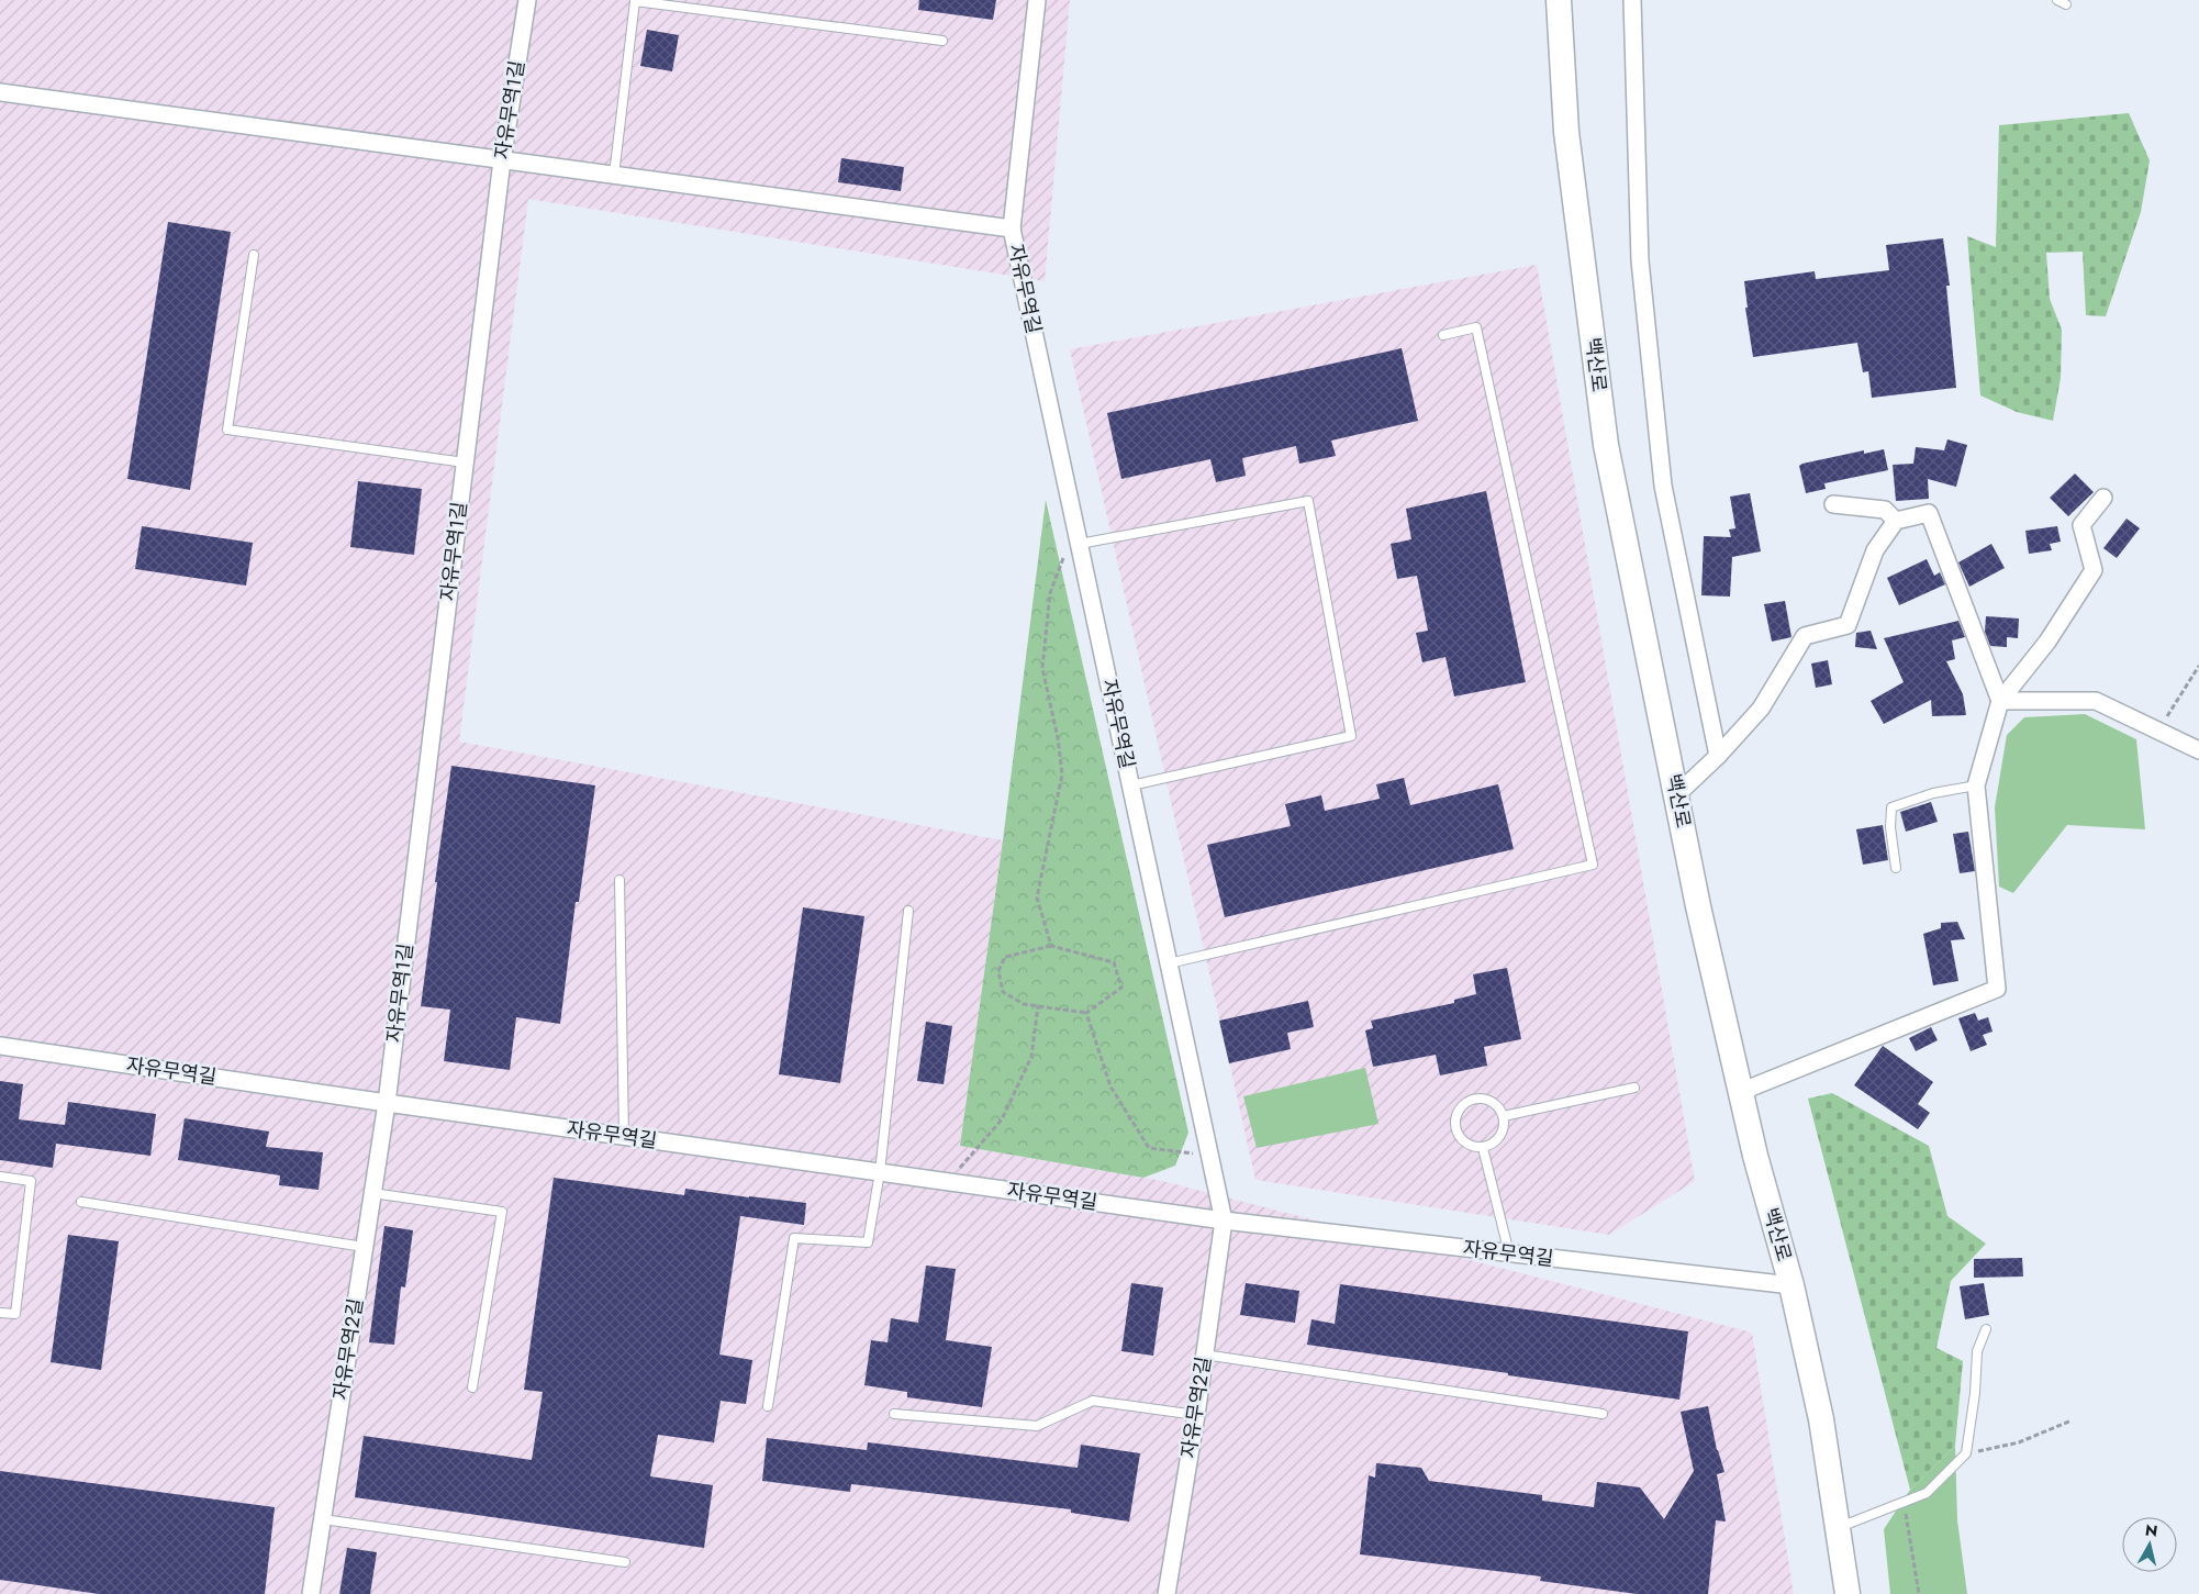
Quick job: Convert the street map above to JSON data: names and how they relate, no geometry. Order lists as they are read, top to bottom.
{
  "streets": {
    "main road": ["백산로"],
    "street": ["자유무역1길", "자유무역길", "자유무역2길"]
  },
  "crossings": [
    ["자유무역1길", "자유무역길"],
    ["자유무역1길", "자유무역2길"],
    ["자유무역길", "백산로"],
    ["자유무역길", "자유무역2길"]
  ],
  "north": "top"
}
